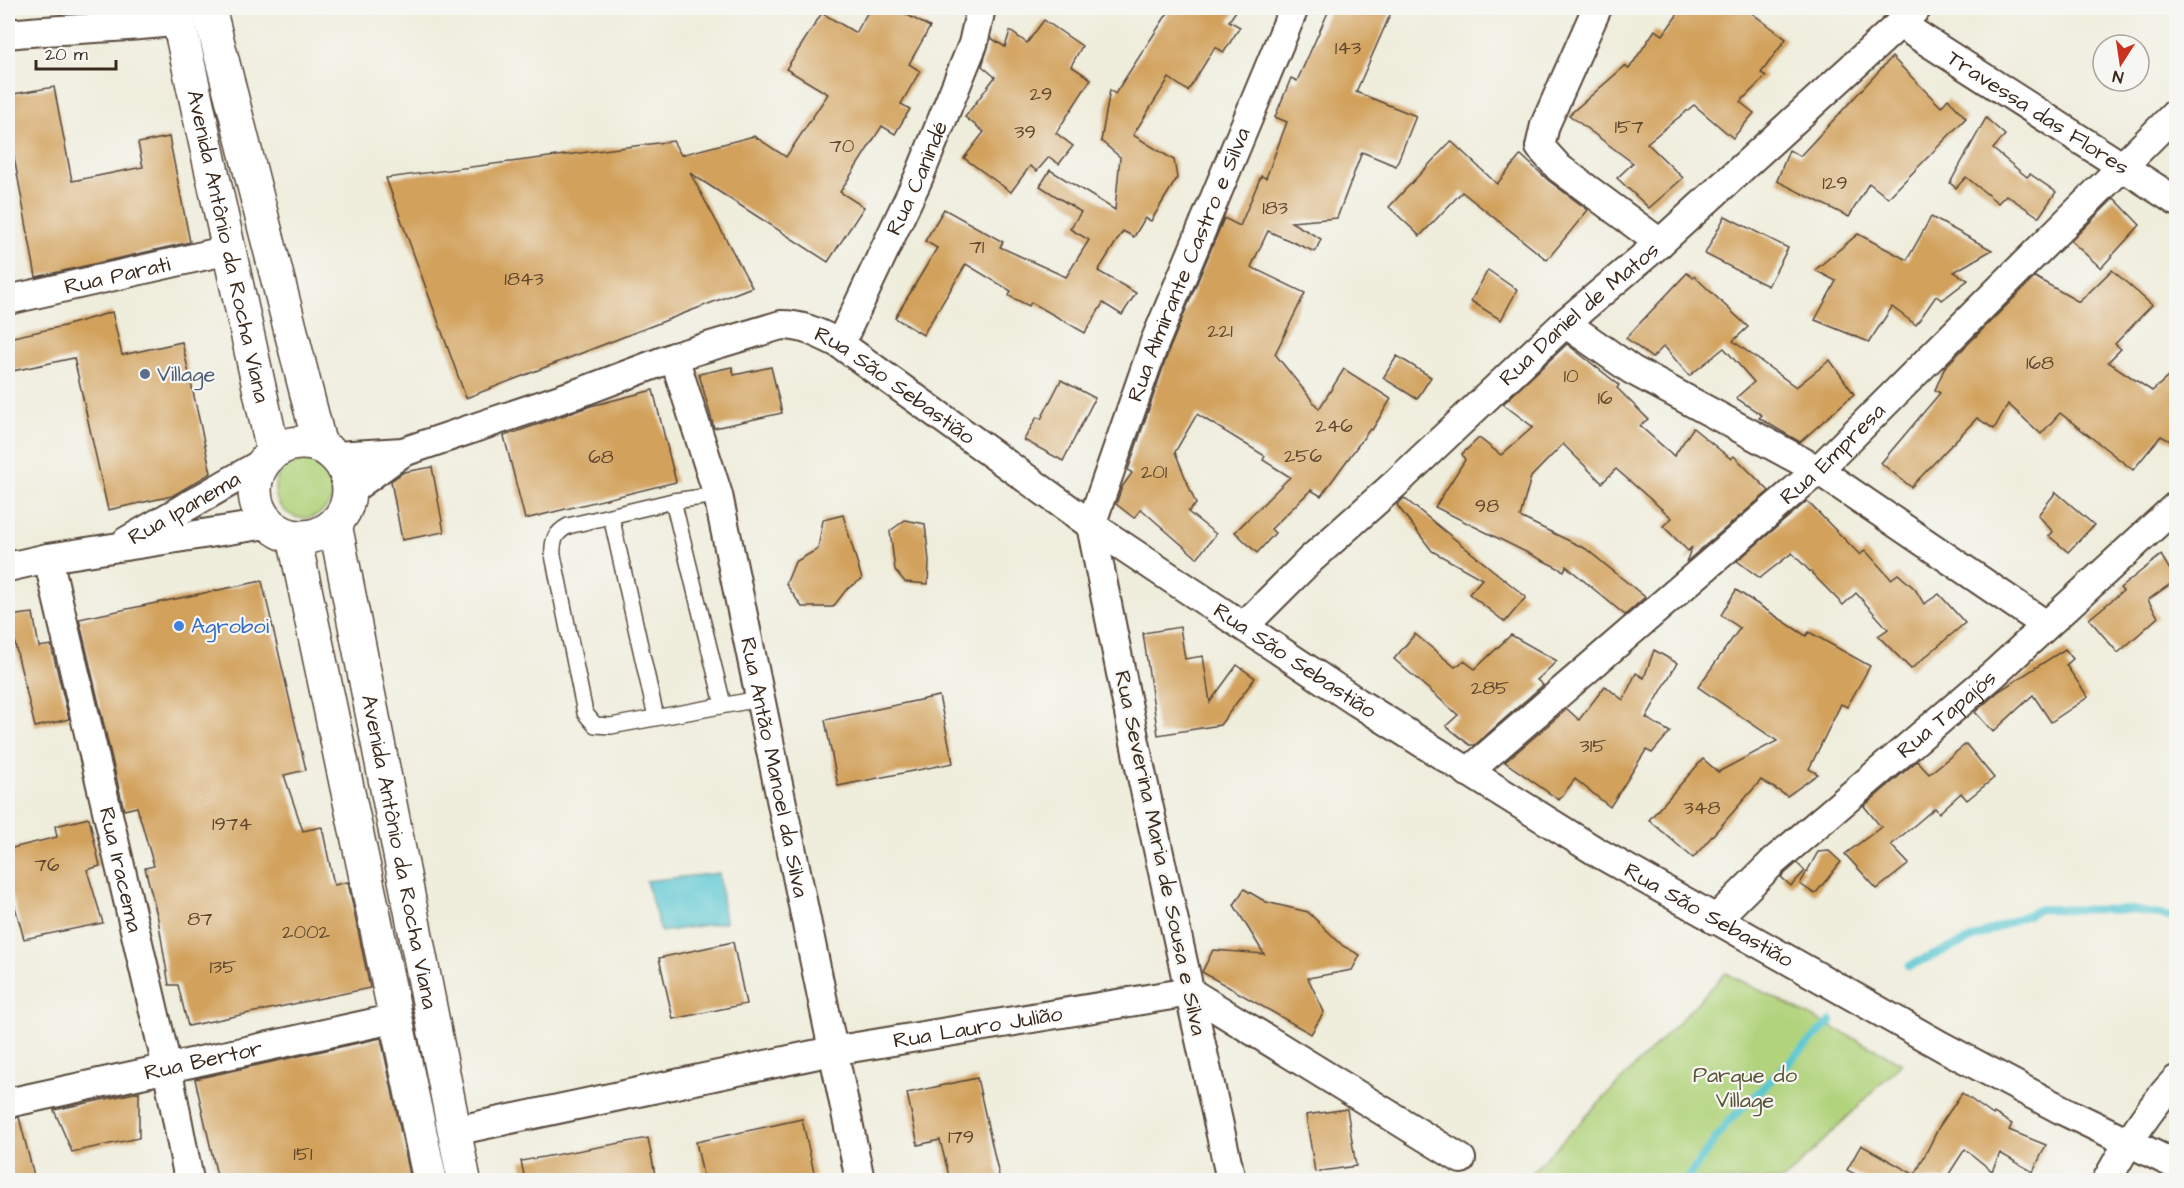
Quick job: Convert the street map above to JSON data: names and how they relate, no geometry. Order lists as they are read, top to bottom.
{
  "streets": {
    "main road": ["Avenida Antônio da Rocha Viana"],
    "street": [
      "Travessa das Flores",
      "Rua Canindé",
      "Rua Almirante Castro e Silva",
      "Rua Parati",
      "Rua Daniel de Matos",
      "Rua São Sebastião",
      "Rua Empresa",
      "Rua Ipanema",
      "Rua Tapajós",
      "Rua Antão Manoel da Silva",
      "Rua Severina Maria de Sousa e Silva",
      "Rua Iracema",
      "Rua Lauro Julião",
      "Rua Bertor"
    ]
  },
  "crossings": [
    ["Travessa das Flores", "Rua Daniel de Matos"],
    ["Travessa das Flores", "Rua Empresa"],
    ["Rua Canindé", "Rua São Sebastião"],
    ["Avenida Antônio da Rocha Viana", "Rua Parati"],
    ["Avenida Antônio da Rocha Viana", "Rua São Sebastião"],
    ["Avenida Antônio da Rocha Viana", "Rua Ipanema"],
    ["Avenida Antônio da Rocha Viana", "Rua Lauro Julião"],
    ["Avenida Antônio da Rocha Viana", "Rua Bertor"],
    ["Rua Almirante Castro e Silva", "Rua São Sebastião"],
    ["Rua Almirante Castro e Silva", "Rua Severina Maria de Sousa e Silva"],
    ["Rua Daniel de Matos", "Rua São Sebastião"],
    ["Rua São Sebastião", "Rua Empresa"],
    ["Rua São Sebastião", "Rua Ipanema"],
    ["Rua São Sebastião", "Rua Tapajós"],
    ["Rua São Sebastião", "Rua Antão Manoel da Silva"],
    ["Rua São Sebastião", "Rua Severina Maria de Sousa e Silva"],
    ["Rua Ipanema", "Rua Iracema"],
    ["Rua Antão Manoel da Silva", "Rua Lauro Julião"],
    ["Rua Severina Maria de Sousa e Silva", "Rua Lauro Julião"],
    ["Rua Iracema", "Rua Bertor"]
  ],
  "parks": ["Parque do Village"],
  "places": ["Village", "Agroboi"],
  "house_numbers": [
    "143",
    "29",
    "157",
    "39",
    "70",
    "129",
    "183",
    "71",
    "1843",
    "221",
    "168",
    "10",
    "16",
    "246",
    "256",
    "68",
    "201",
    "98",
    "285",
    "315",
    "348",
    "1974",
    "76",
    "87",
    "2002",
    "135",
    "179",
    "151"
  ],
  "scale_bar": "20 m",
  "north": "bottom"
}
